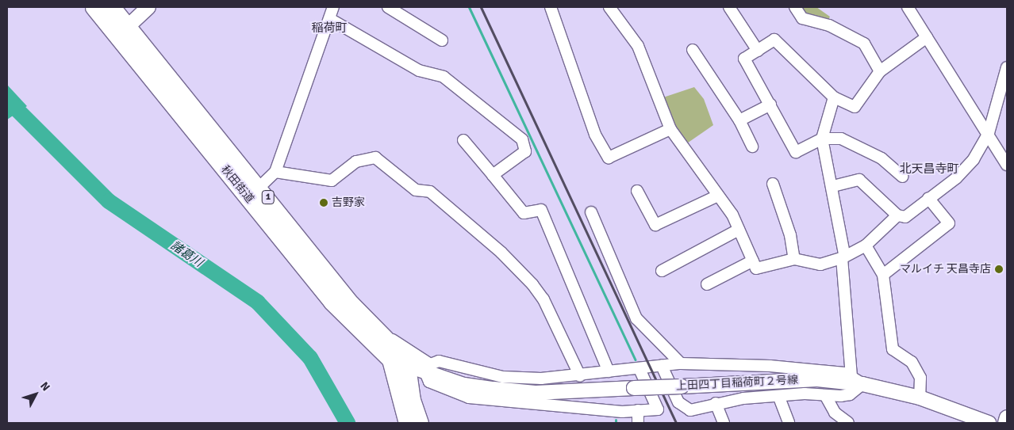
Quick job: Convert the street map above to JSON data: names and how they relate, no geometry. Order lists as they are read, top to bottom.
{
  "streets": {
    "main road": ["秋田街道", "1"],
    "street": ["上田四丁目稲荷町２号線"]
  },
  "districts": ["稲荷町", "北天昌寺町"],
  "water": ["諸葛川"],
  "places": ["吉野家", "マルイチ 天昌寺店"],
  "north": "top right"
}
